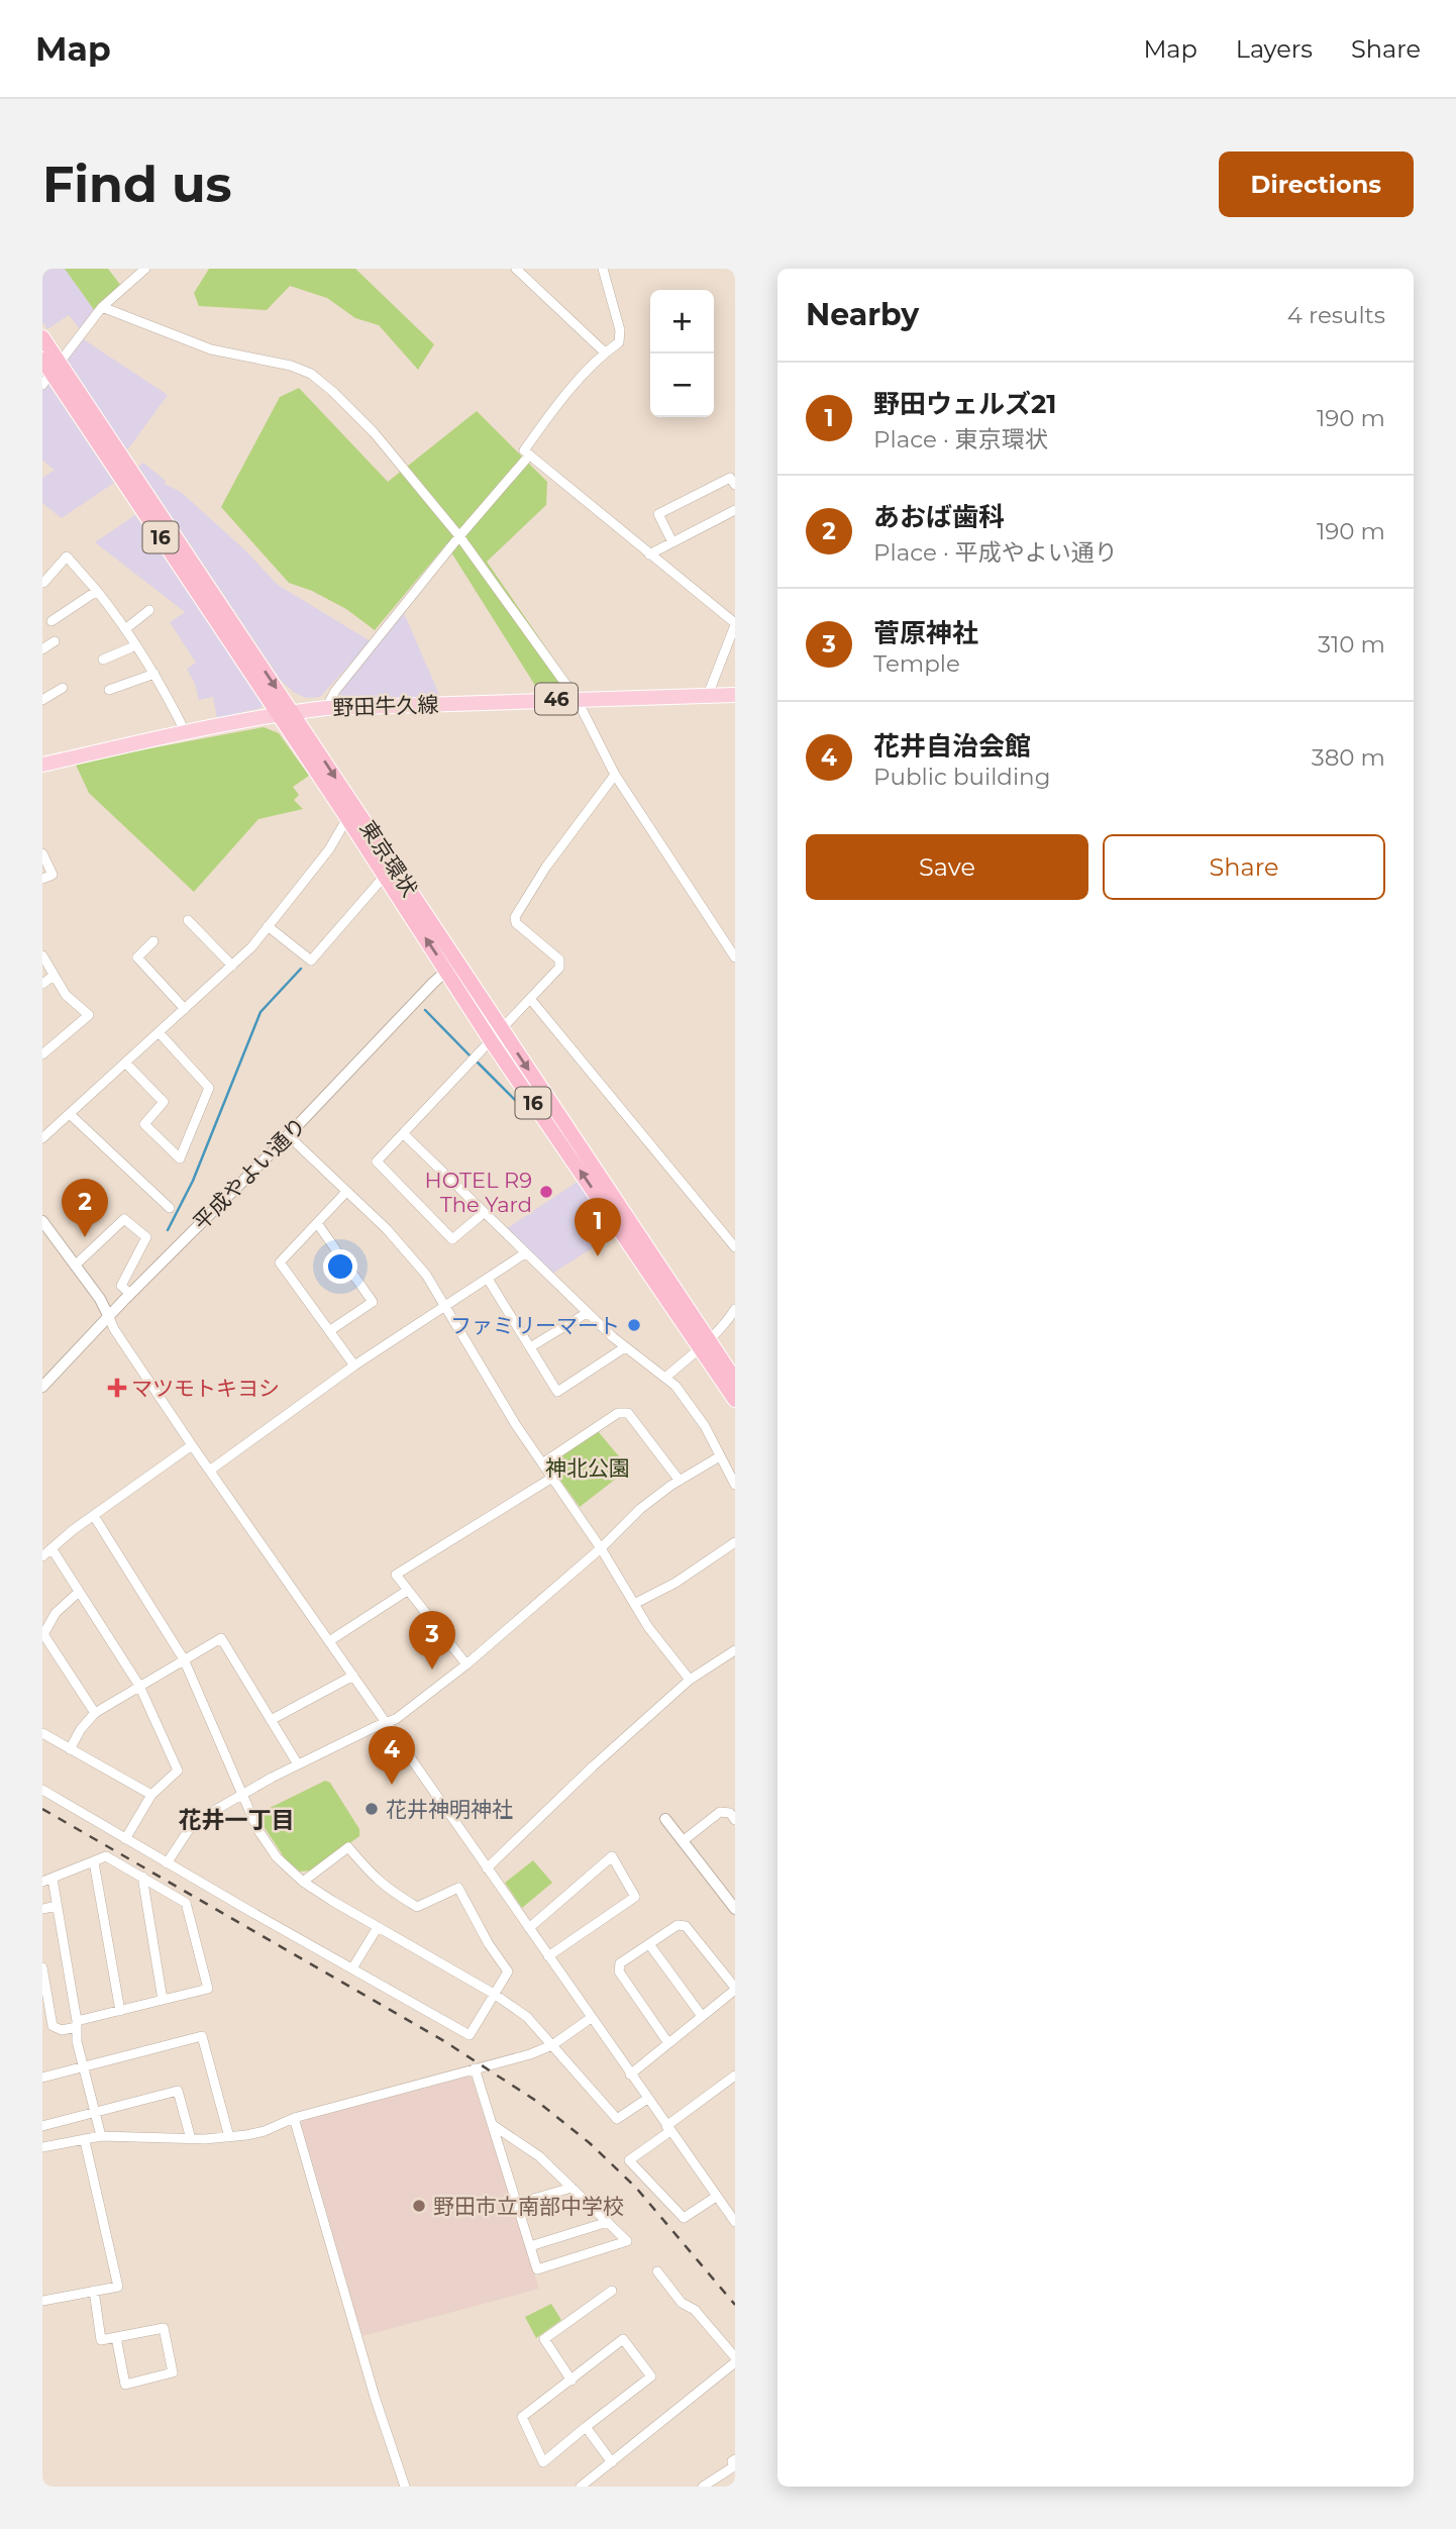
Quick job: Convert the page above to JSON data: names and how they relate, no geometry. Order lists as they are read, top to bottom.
{
  "streets": {
    "highway": ["16", "東京環状"],
    "main road": ["46", "野田牛久線"],
    "street": ["平成やよい通り"]
  },
  "crossings": [
    ["野田牛久線", "東京環状"],
    ["東京環状", "平成やよい通り"]
  ],
  "districts": ["花井一丁目"],
  "parks": ["神北公園"],
  "places": {
    "other": [
      "HOTEL R9 The Yard",
      "ファミリーマート",
      "花井神明神社",
      "野田市立南部中学校"
    ],
    "health": ["マツモトキヨシ"]
  },
  "page": {
    "header": "Map",
    "nav": ["Map", "Layers", "Share"],
    "buttons": [
      "Directions",
      ["Save", "Share"]
    ],
    "title": "Find us",
    "heading": ["Nearby", "4 results"],
    "map_buttons": ["+", "−"],
    "list": [
      {
        "mark": "1",
        "name": "野田ウェルズ21",
        "note": "Place · 東京環状",
        "value": "190 m"
      },
      {
        "mark": "2",
        "name": "あおば歯科",
        "note": "Place · 平成やよい通り",
        "value": "190 m"
      },
      {
        "mark": "3",
        "name": "菅原神社",
        "note": "Temple",
        "value": "310 m"
      },
      {
        "mark": "4",
        "name": "花井自治会館",
        "note": "Public building",
        "value": "380 m"
      }
    ],
    "pins": [
      "2",
      "1",
      "3",
      "4"
    ]
  }
}
